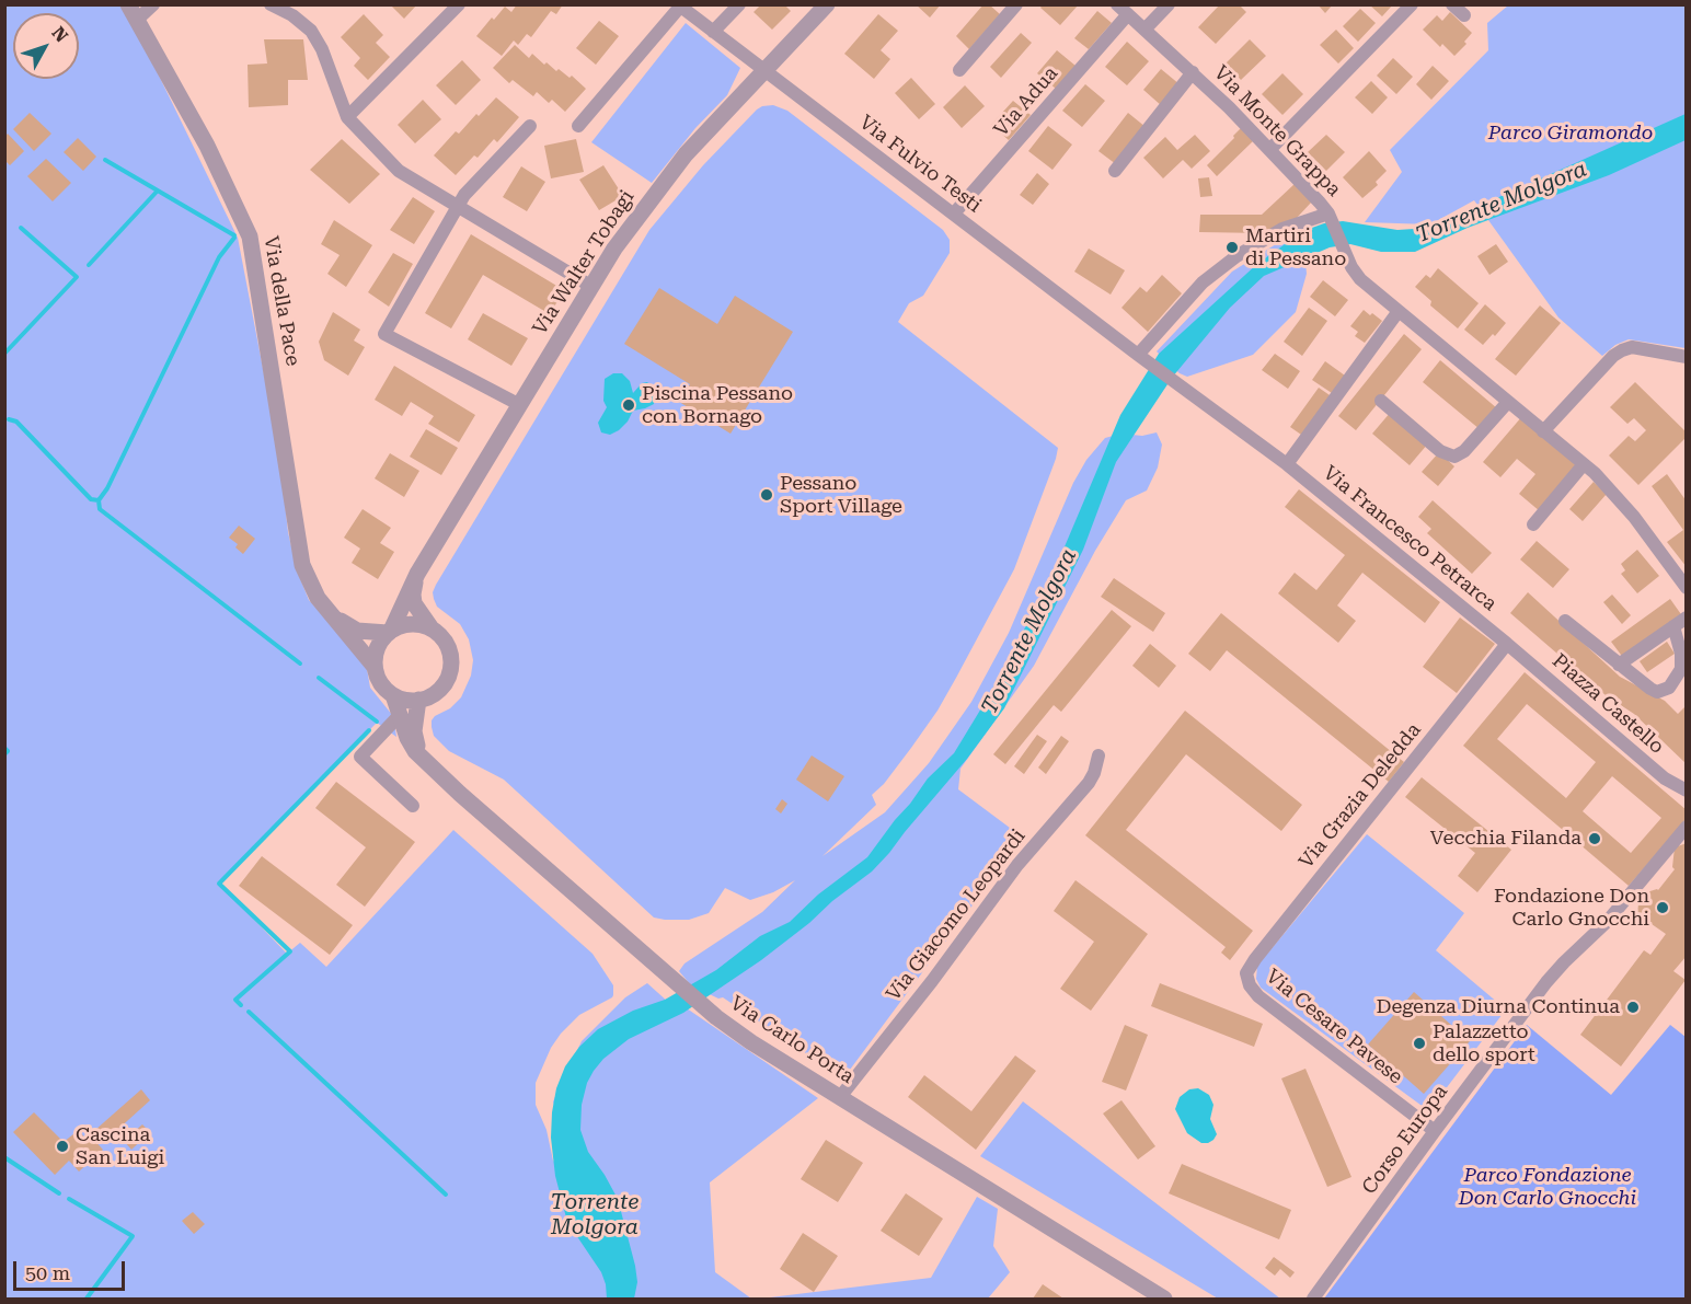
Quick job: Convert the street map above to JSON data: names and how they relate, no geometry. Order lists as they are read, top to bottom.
{
  "streets": {
    "street": [
      "Via Adua",
      "Via Monte Grappa",
      "Via Fulvio Testi",
      "Via Walter Tobagi",
      "Via della Pace",
      "Via Francesco Petrarca",
      "Piazza Castello",
      "Via Grazia Deledda",
      "Via Giacomo Leopardi",
      "Via Cesare Pavese",
      "Via Carlo Porta",
      "Corso Europa"
    ]
  },
  "crossings": [
    ["Via Adua", "Via Monte Grappa"],
    ["Via Adua", "Via Fulvio Testi"],
    ["Via Fulvio Testi", "Via Walter Tobagi"],
    ["Via Fulvio Testi", "Via Francesco Petrarca"],
    ["Via Walter Tobagi", "Via della Pace"],
    ["Via Walter Tobagi", "Via Carlo Porta"],
    ["Via della Pace", "Via Carlo Porta"],
    ["Via Francesco Petrarca", "Piazza Castello"],
    ["Via Francesco Petrarca", "Via Grazia Deledda"],
    ["Piazza Castello", "Via Grazia Deledda"],
    ["Via Grazia Deledda", "Via Cesare Pavese"],
    ["Via Giacomo Leopardi", "Via Carlo Porta"],
    ["Via Cesare Pavese", "Corso Europa"]
  ],
  "water": ["Torrente Molgora"],
  "parks": ["Parco Giramondo", "Parco Fondazione Don Carlo Gnocchi"],
  "places": [
    "Martiri di Pessano",
    "Piscina Pessano con Bornago",
    "Pessano Sport Village",
    "Vecchia Filanda",
    "Fondazione Don Carlo Gnocchi",
    "Degenza Diurna Continua",
    "Palazzetto dello sport",
    "Cascina San Luigi"
  ],
  "scale_bar": "50 m",
  "north": "top right"
}
